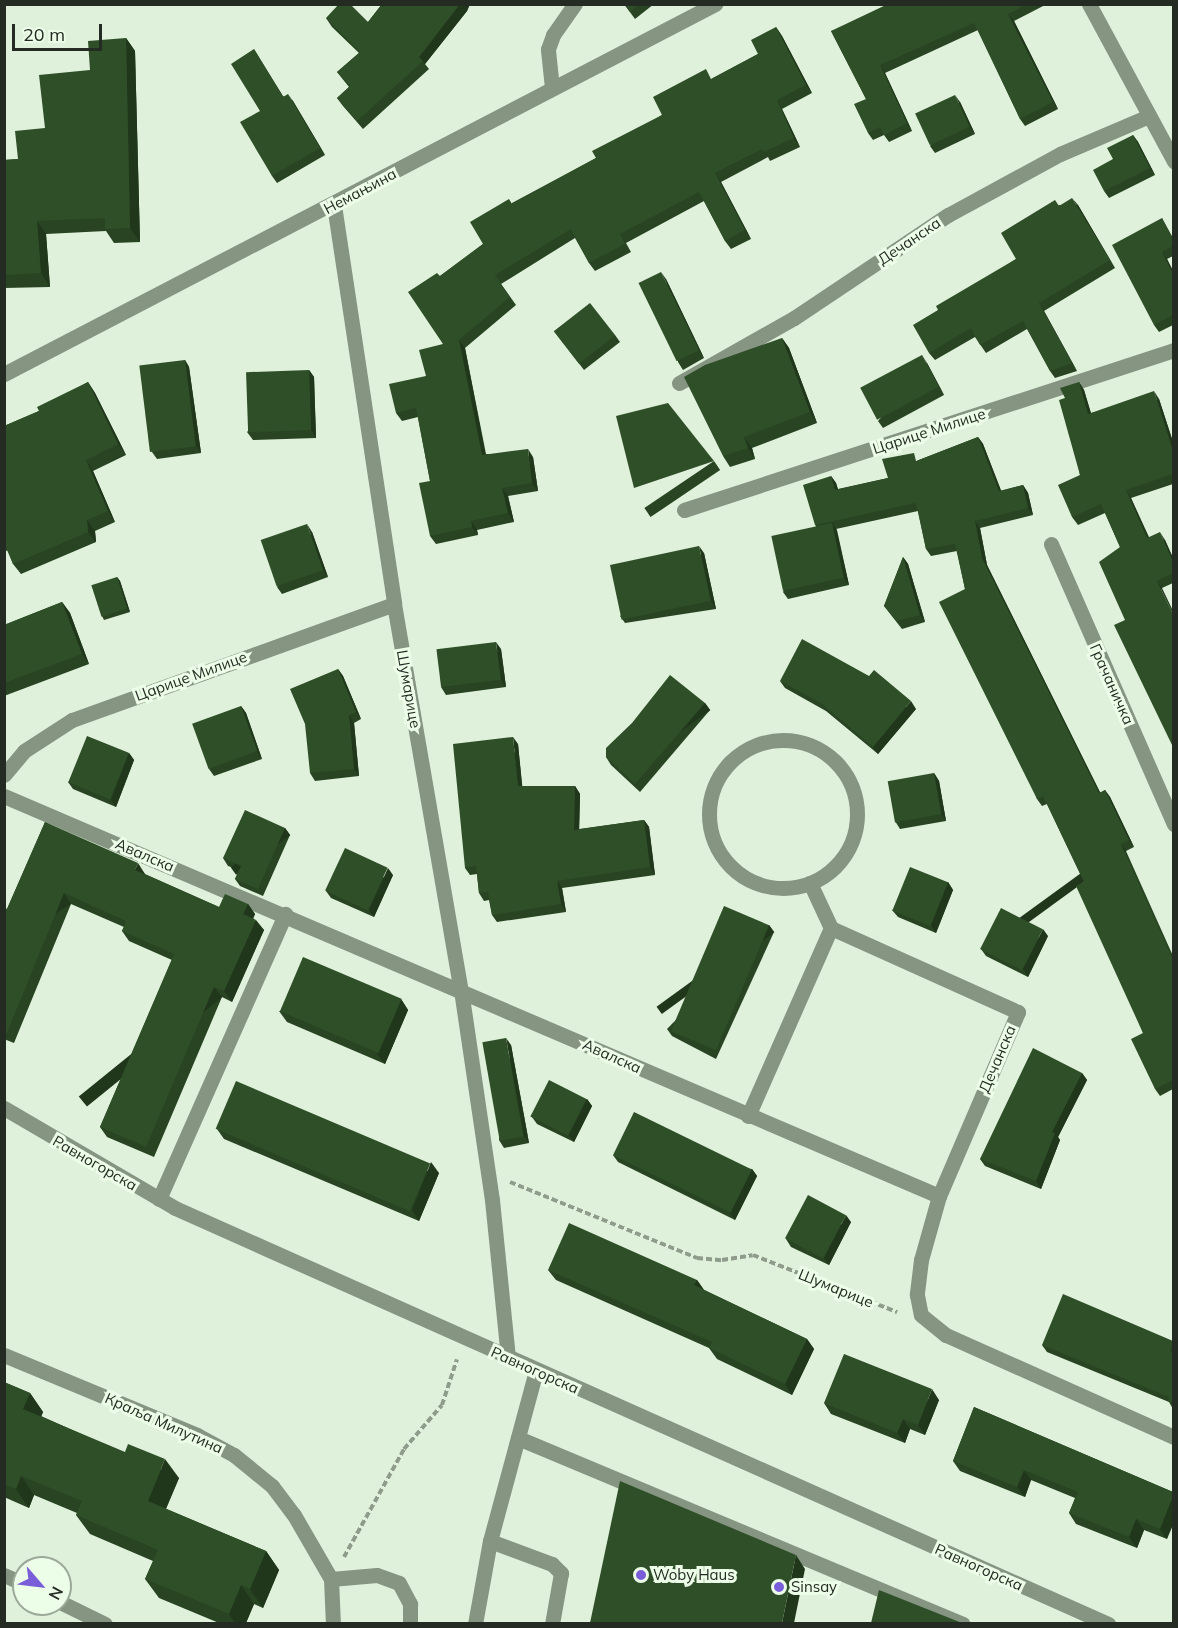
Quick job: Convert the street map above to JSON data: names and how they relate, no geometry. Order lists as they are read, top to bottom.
{
  "streets": {
    "street": [
      "Немањина",
      "Дечанска",
      "Царице Милице",
      "Грачаничка",
      "Шумарице",
      "Авалска",
      "Равногорска",
      "Краља Милутина"
    ]
  },
  "crossings": [
    ["Немањина", "Шумарице"],
    ["Дечанска", "Авалска"],
    ["Царице Милице", "Шумарице"],
    ["Шумарице", "Авалска"],
    ["Шумарице", "Равногорска"]
  ],
  "places": ["Woby Haus", "Sinsay"],
  "scale_bar": "20 m",
  "north": "bottom right"
}
